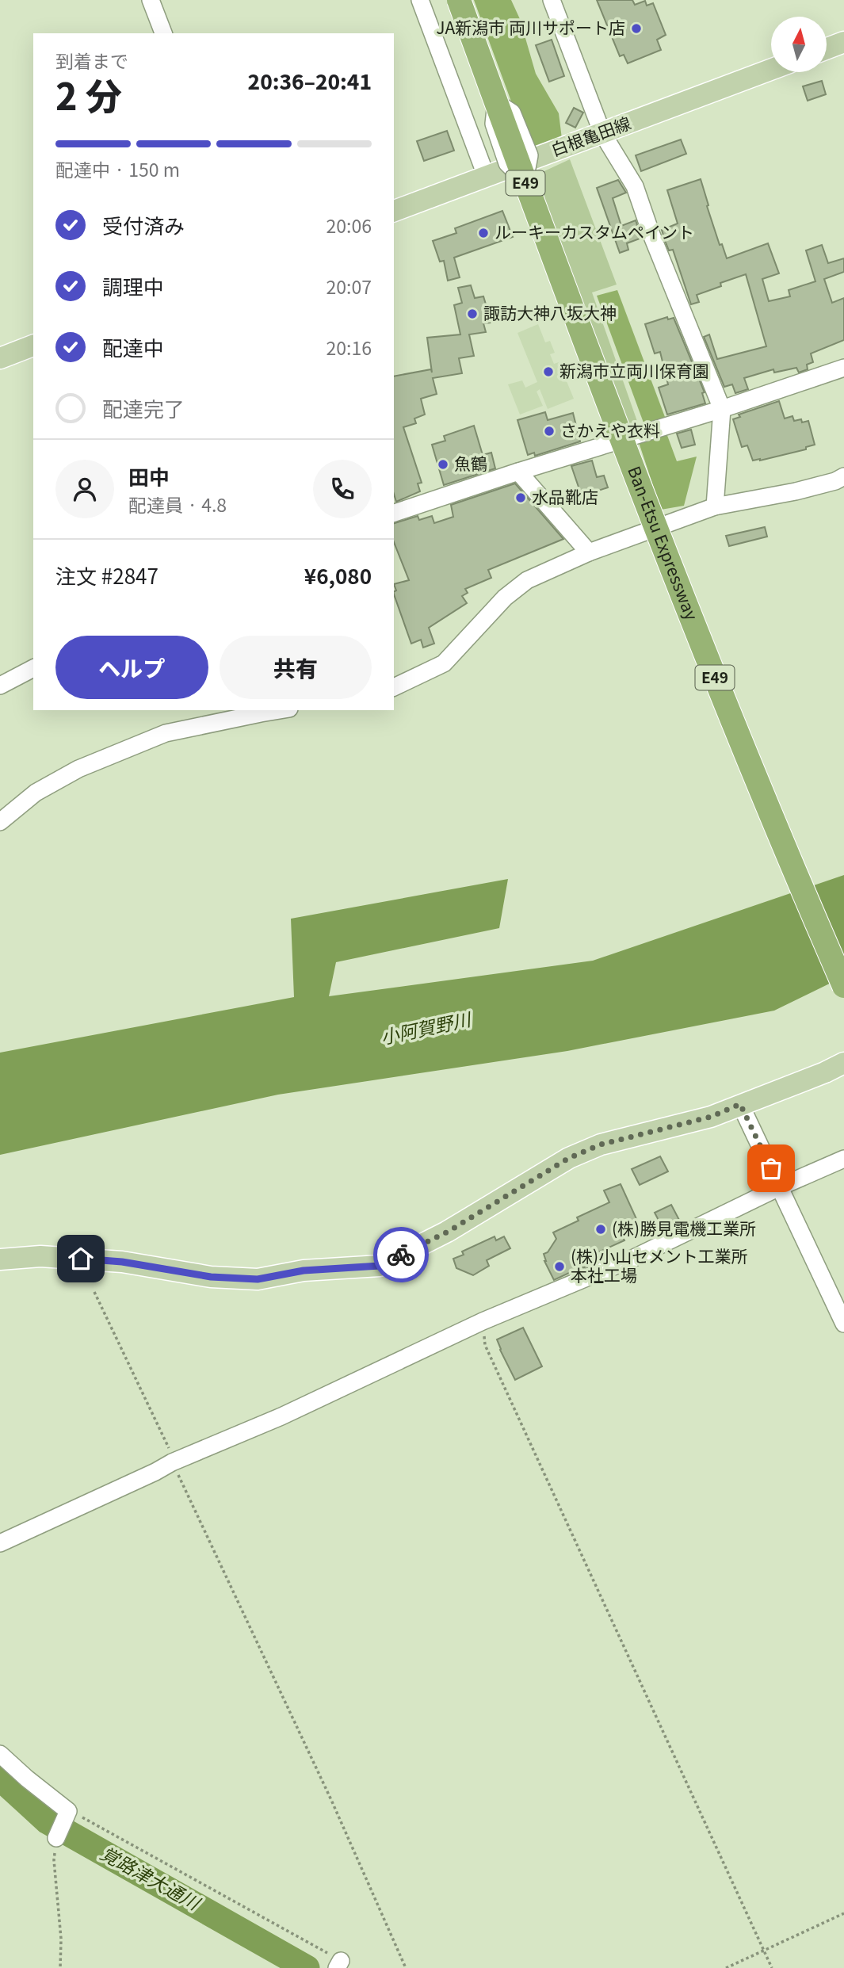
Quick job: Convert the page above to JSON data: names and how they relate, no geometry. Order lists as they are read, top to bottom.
{
  "streets": {
    "highway": ["E49", "Ban-Etsu Expressway"],
    "main road": ["白根亀田線"]
  },
  "water": ["小阿賀野川", "覚路津大通川"],
  "places": [
    "JA新潟市 両川サポート店",
    "ルーキーカスタムペイント",
    "諏訪大神八坂大神",
    "新潟市立両川保育園",
    "さかえや衣料",
    "魚鶴",
    "水品靴店",
    "(株)勝見電機工業所",
    "(株)小山セメント工業所 本社工場"
  ],
  "north": "top",
  "page": {
    "heading": ["2 分", "到着まで", "20:36–20:41"],
    "panel": [
      "田中",
      "配達員 · 4.8",
      "注文 #2847",
      "¥6,080"
    ],
    "bar": "配達中 · 150 m",
    "list": [
      ["受付済み", "20:06"],
      ["調理中", "20:07"],
      ["配達中", "20:16"],
      "配達完了"
    ],
    "buttons": ["ヘルプ", "共有"]
  }
}
